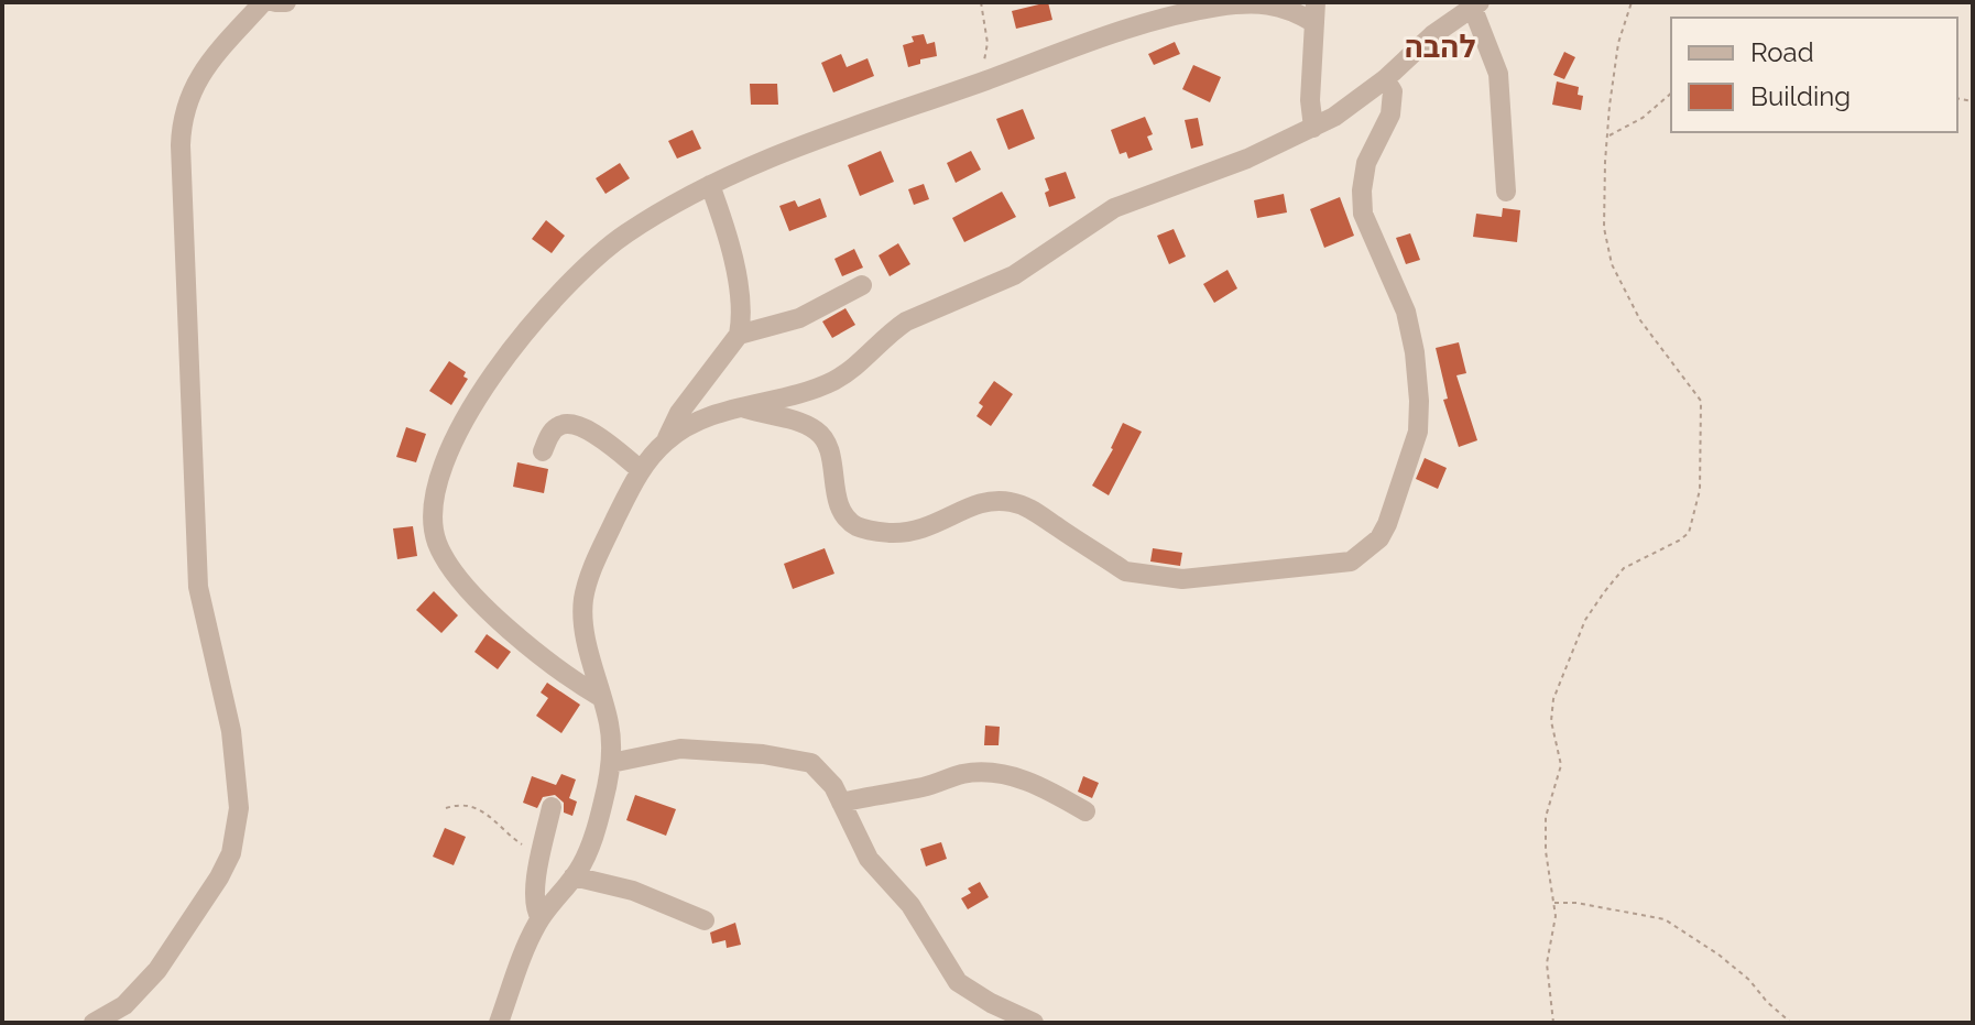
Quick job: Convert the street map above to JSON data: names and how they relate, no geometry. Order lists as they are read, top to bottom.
{
  "districts": ["להבה"],
  "legend": ["Road", "Building"]
}
